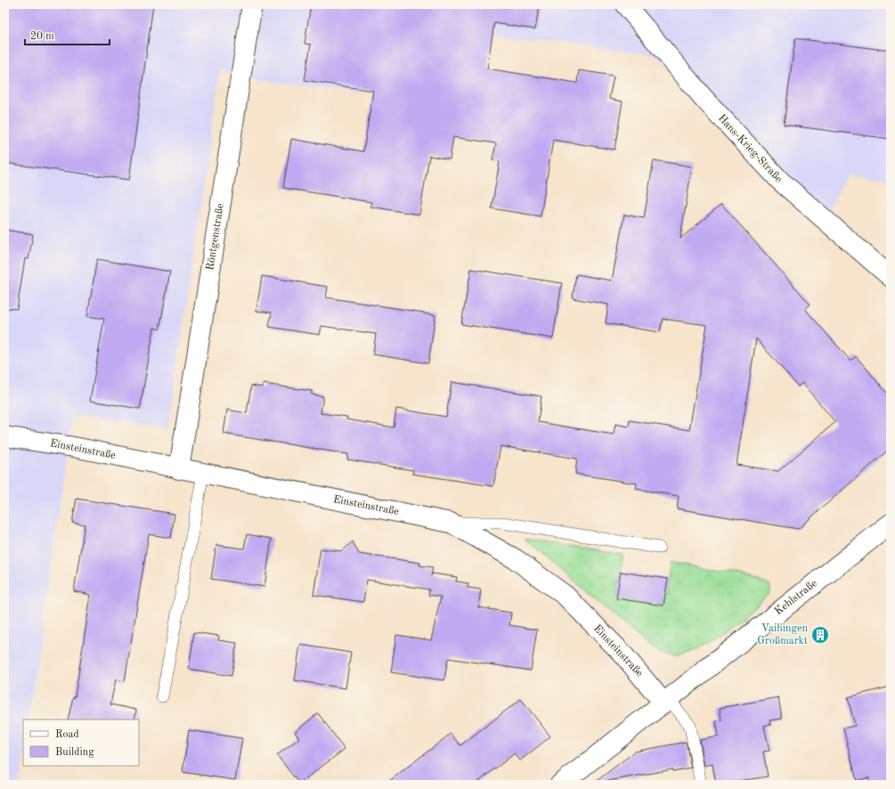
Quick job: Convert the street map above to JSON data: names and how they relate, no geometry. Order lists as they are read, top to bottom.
{
  "streets": {
    "street": [
      "Hans-Krieg-Straße",
      "Röntgenstraße",
      "Einsteinstraße",
      "Kehlstraße"
    ]
  },
  "crossings": [
    ["Röntgenstraße", "Einsteinstraße"],
    ["Einsteinstraße", "Kehlstraße"]
  ],
  "places": {
    "building": ["Vaihingen Großmarkt"]
  },
  "legend": ["Road", "Building"],
  "scale_bar": "20 m"
}
